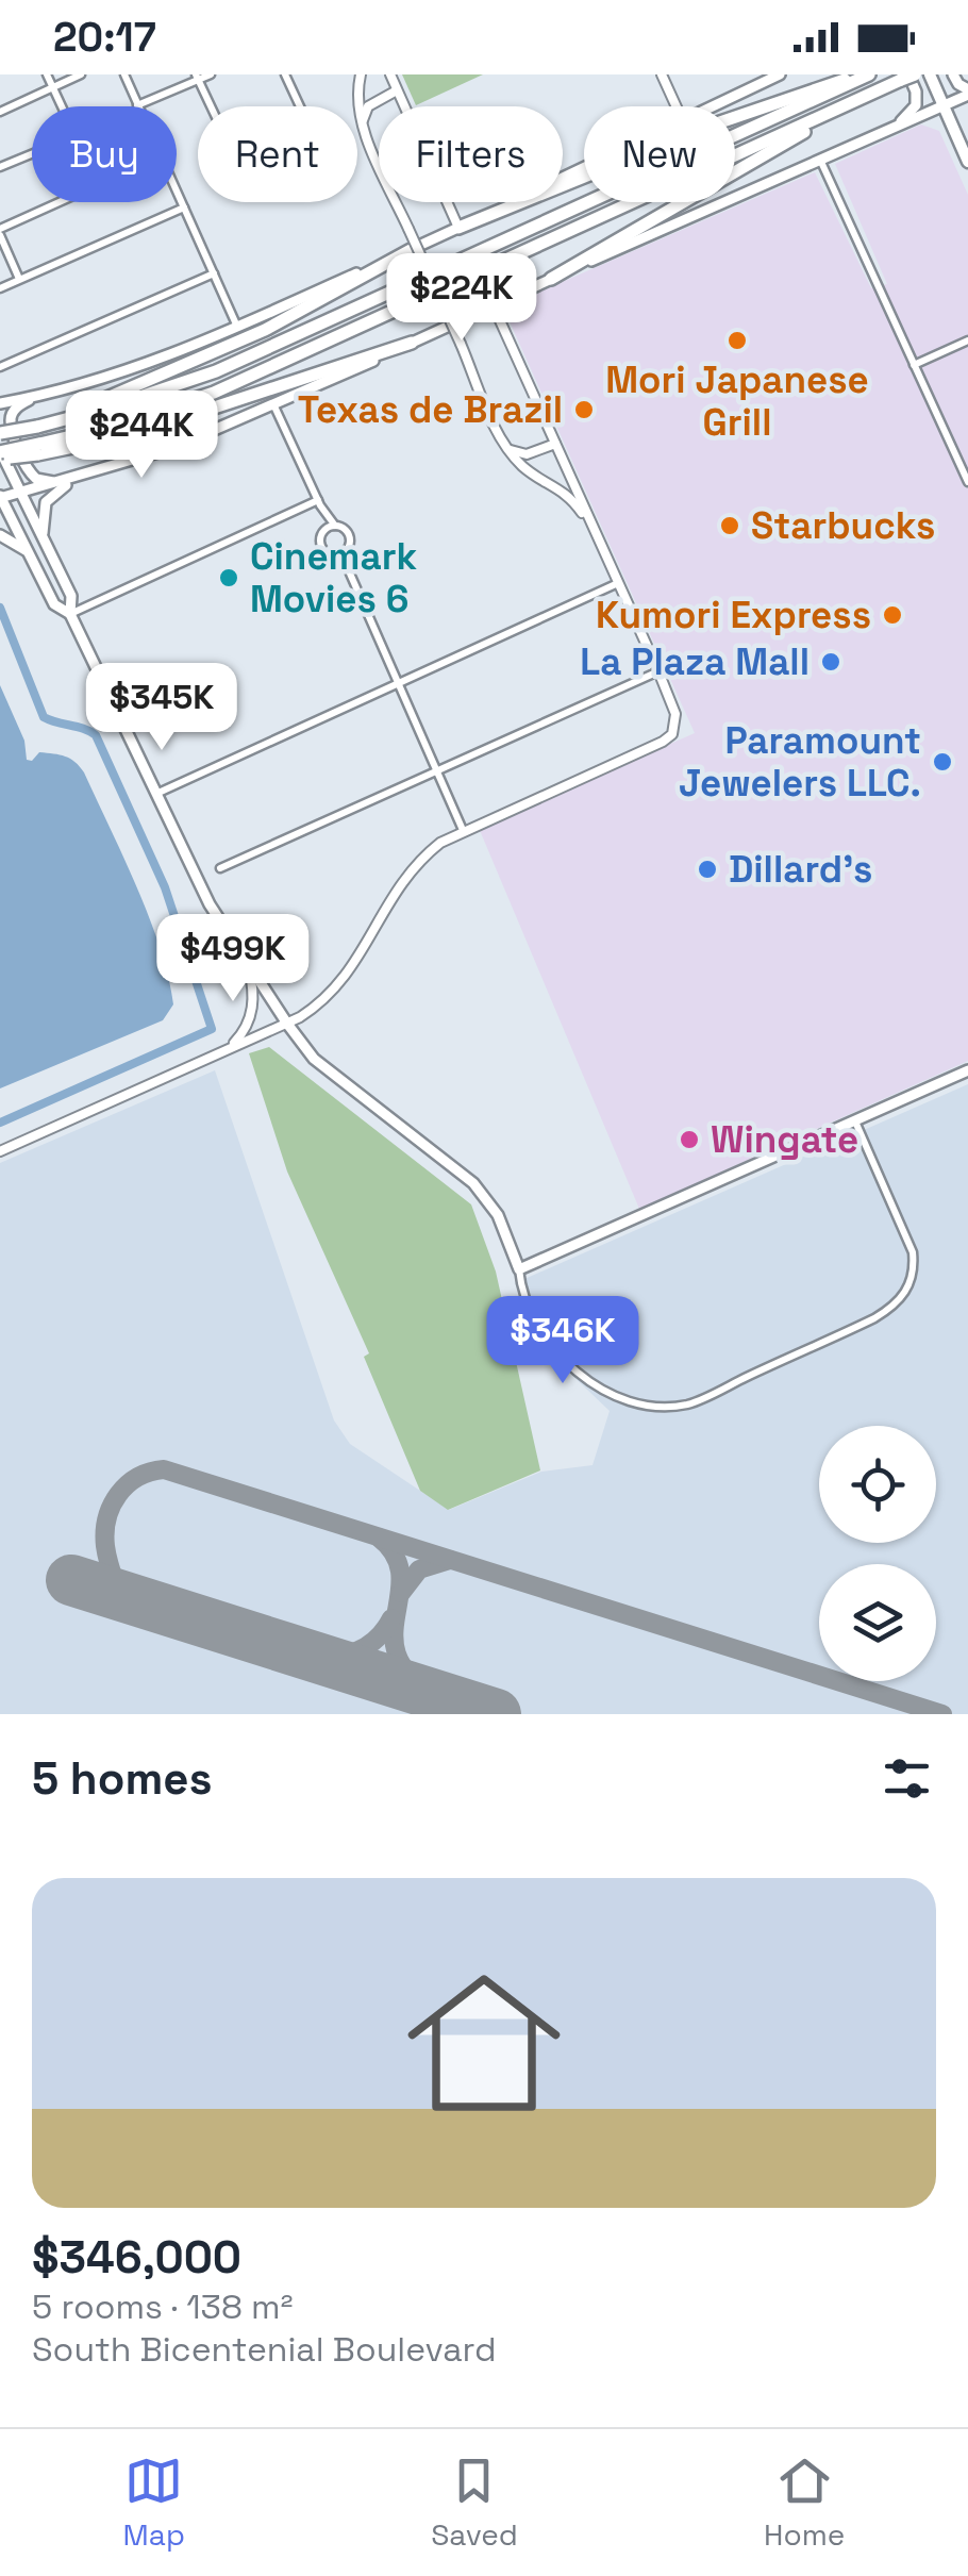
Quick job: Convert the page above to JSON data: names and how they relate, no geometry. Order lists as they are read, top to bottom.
{
  "places": [
    "Mori Japanese Grill",
    "Texas de Brazil",
    "Starbucks",
    "Cinemark Movies 6",
    "Kumori Express",
    "La Plaza Mall",
    "Paramount Jewelers LLC.",
    "Dillard's",
    "Wingate"
  ],
  "page": {
    "status": "20:17",
    "chip": [
      "Buy",
      "Rent",
      "Filters",
      "New"
    ],
    "price": [
      "$224K",
      "$244K",
      "$345K",
      "$499K",
      "$346K"
    ],
    "heading": "5 homes",
    "list": [
      {
        "name": "$346,000",
        "note": "5 rooms · 138 m² · South Bicentenial Boulevard"
      }
    ],
    "tabs": ["Map", "Saved", "Home"]
  }
}
